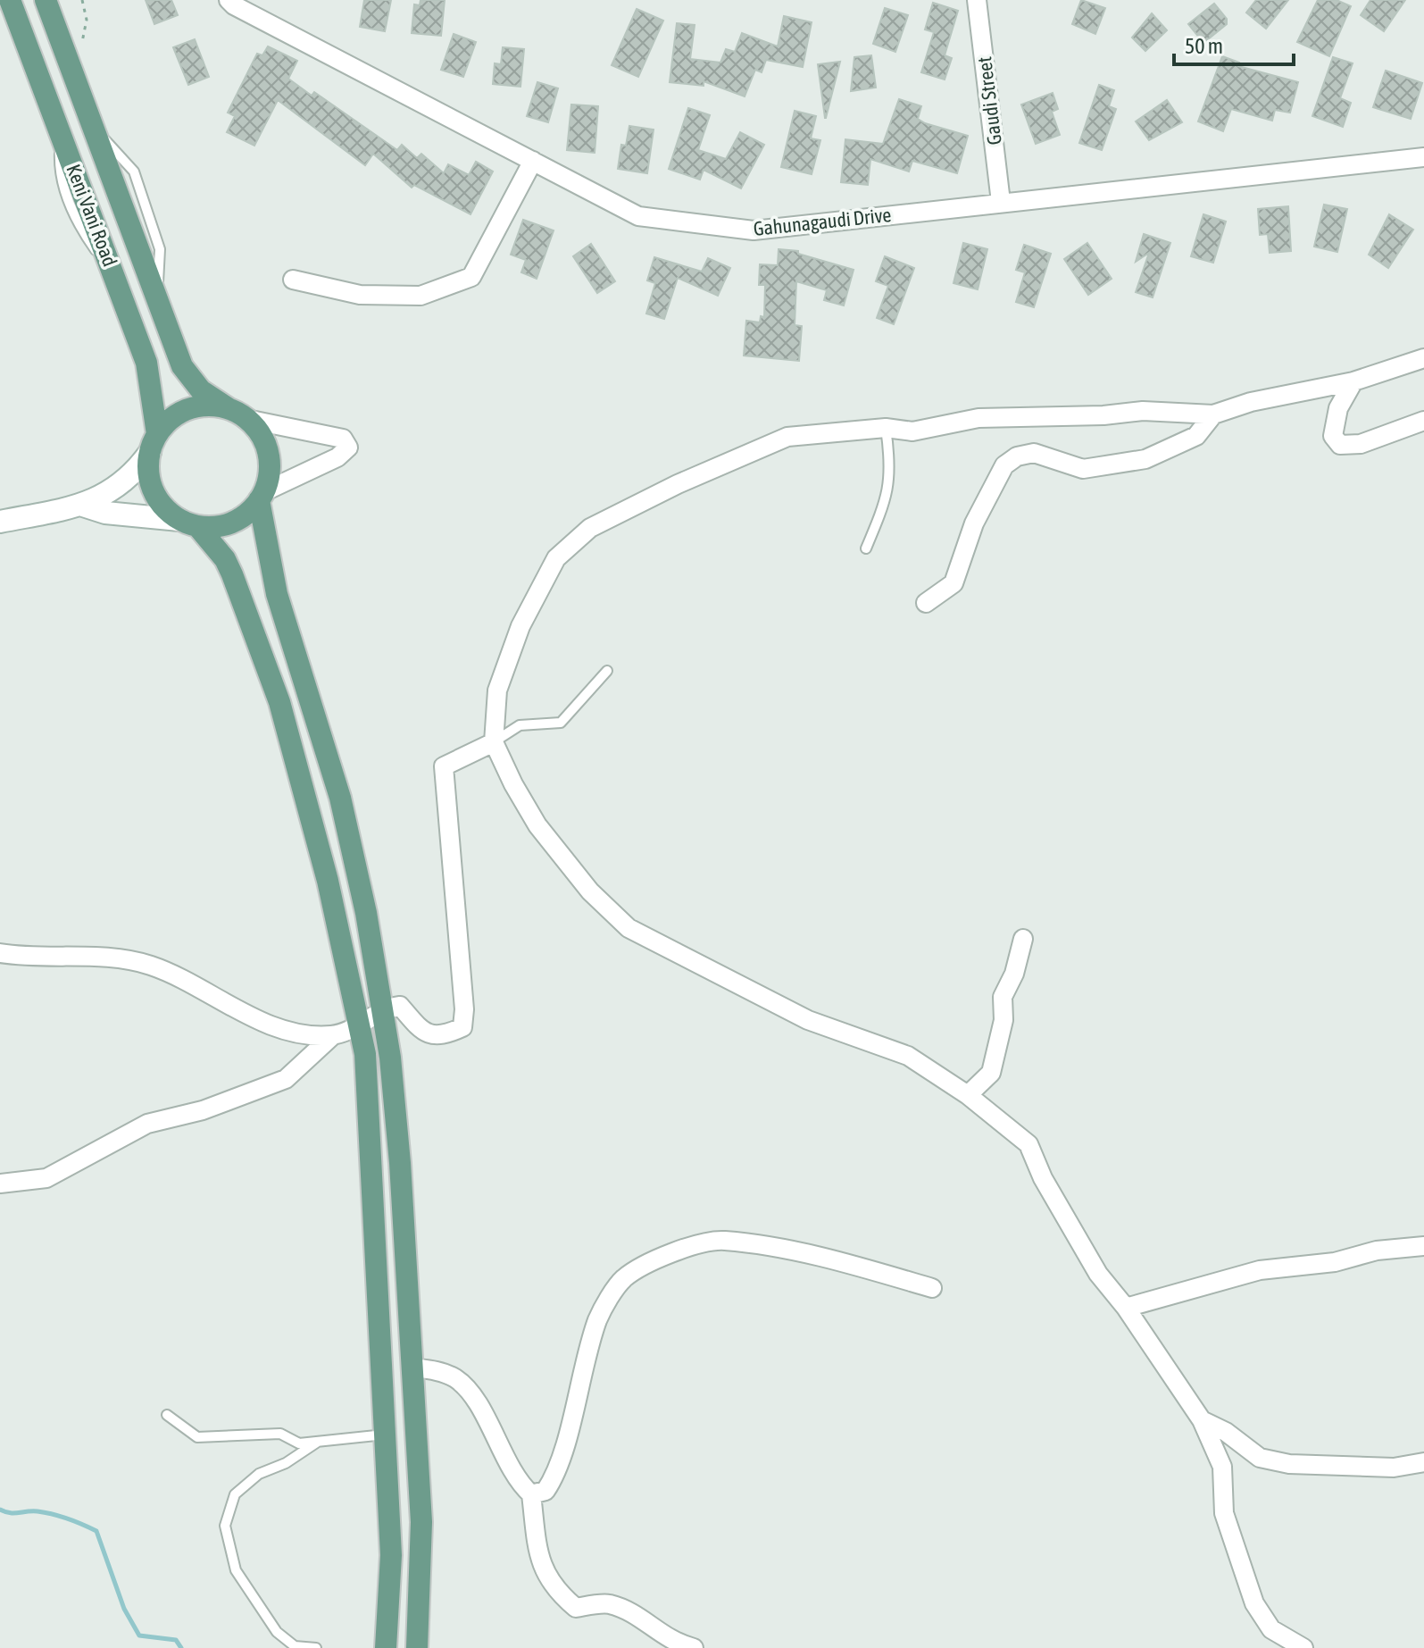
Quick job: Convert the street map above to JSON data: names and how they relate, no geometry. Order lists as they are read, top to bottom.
{
  "streets": {
    "main road": ["Keni Vani Road"],
    "street": ["Gaudi Street", "Gahunagaudi Drive"]
  },
  "crossings": [
    ["Gaudi Street", "Gahunagaudi Drive"]
  ],
  "scale_bar": "50 m"
}
